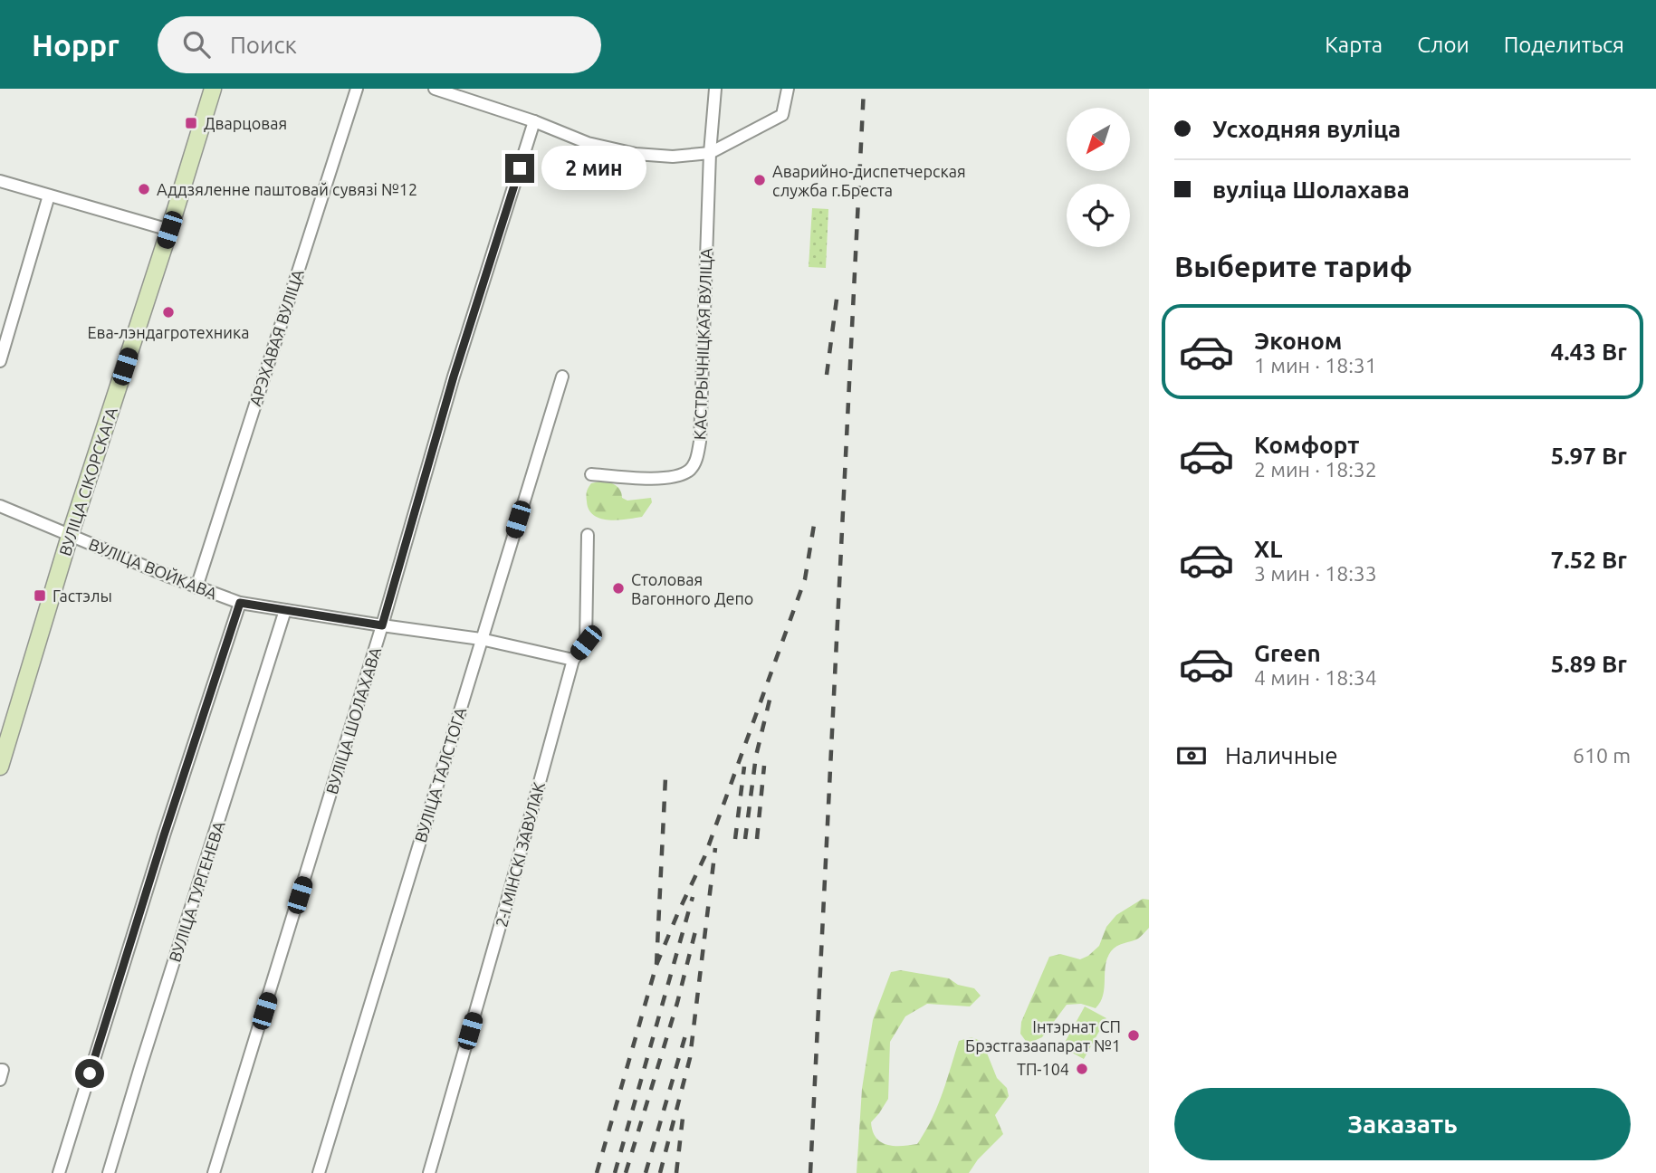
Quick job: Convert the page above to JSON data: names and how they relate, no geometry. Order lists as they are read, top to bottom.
{
  "streets": {
    "street": [
      "АРЭХАВАЯ ВУЛІЦА",
      "КАСТРЫЧНІЦКАЯ ВУЛІЦА",
      "ВУЛІЦА СІКОРСКАГА",
      "ВУЛІЦА ВОЙКАВА",
      "ВУЛІЦА ШОЛАХАВА",
      "ВУЛІЦА ТАЛСТОГА",
      "2-І МІНСКІ ЗАВУЛАК",
      "ВУЛІЦА ТУРГЕНЕВА"
    ]
  },
  "crossings": [
    ["АРЭХАВАЯ ВУЛІЦА", "ВУЛІЦА ВОЙКАВА"],
    ["ВУЛІЦА СІКОРСКАГА", "ВУЛІЦА ВОЙКАВА"],
    ["ВУЛІЦА ВОЙКАВА", "ВУЛІЦА ШОЛАХАВА"],
    ["ВУЛІЦА ВОЙКАВА", "ВУЛІЦА ТАЛСТОГА"],
    ["ВУЛІЦА ВОЙКАВА", "2-І МІНСКІ ЗАВУЛАК"],
    ["ВУЛІЦА ВОЙКАВА", "ВУЛІЦА ТУРГЕНЕВА"]
  ],
  "places": {
    "transit": ["Дварцовая", "Гастэлы"],
    "other": [
      "Аварийно-диспетчерская служба г.Бреста",
      "Аддзяленне паштовай сувязі №12",
      "Ева-лэндагротехника",
      "Столовая Вагонного Депо",
      "Інтэрнат СП Брэстгазаапарат №1",
      "ТП-104"
    ]
  },
  "north": "bottom left",
  "page": {
    "header": "Hoppr",
    "search": "Поиск",
    "nav": ["Карта", "Слои", "Поделиться"],
    "banner": ["Усходняя вуліца", "вуліца Шолахава"],
    "bubble": "2 мин",
    "heading": "Выберите тариф",
    "list": [
      {
        "name": "Эконом",
        "note": "1 мин · 18:31",
        "value": "4.43 Br"
      },
      {
        "name": "Комфорт",
        "note": "2 мин · 18:32",
        "value": "5.97 Br"
      },
      {
        "name": "XL",
        "note": "3 мин · 18:33",
        "value": "7.52 Br"
      },
      {
        "name": "Green",
        "note": "4 мин · 18:34",
        "value": "5.89 Br"
      }
    ],
    "pay": ["Наличные", "610 m"],
    "buttons": "Заказать"
  }
}
